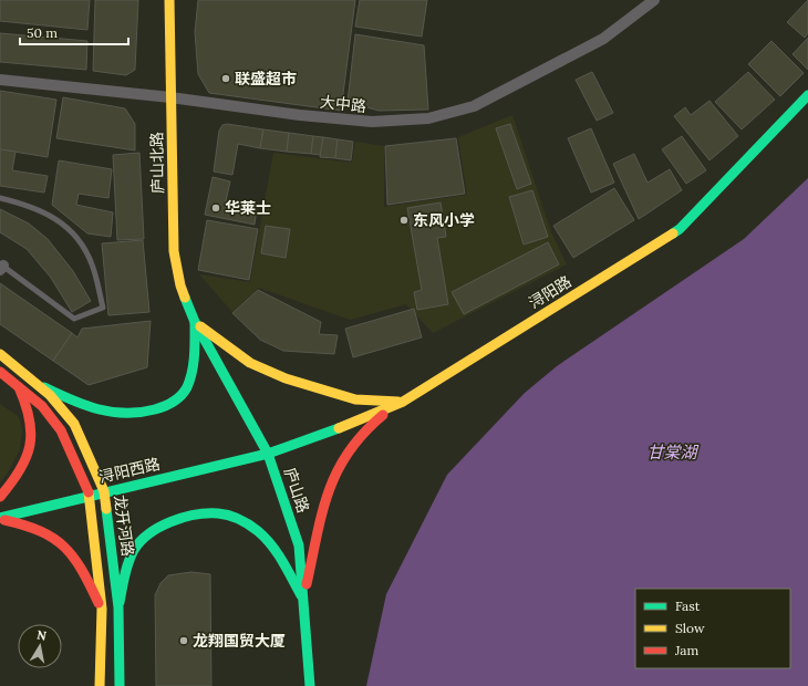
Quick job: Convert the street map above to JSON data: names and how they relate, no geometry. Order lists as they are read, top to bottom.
{
  "streets": {
    "main road": [
      "庐山北路",
      "浔阳路",
      "浔阳西路",
      "庐山路",
      "龙开河路"
    ],
    "street": ["大中路"]
  },
  "crossings": [
    ["大中路", "庐山北路"],
    ["庐山北路", "庐山路"],
    ["浔阳路", "浔阳西路"],
    ["浔阳路", "庐山路"],
    ["浔阳西路", "庐山路"],
    ["浔阳西路", "龙开河路"]
  ],
  "water": ["甘棠湖"],
  "places": [
    "联盛超市",
    "华莱士",
    "东风小学",
    "龙翔国贸大厦"
  ],
  "legend": ["Fast", "Slow", "Jam"],
  "scale_bar": "50 m",
  "north": "top"
}
